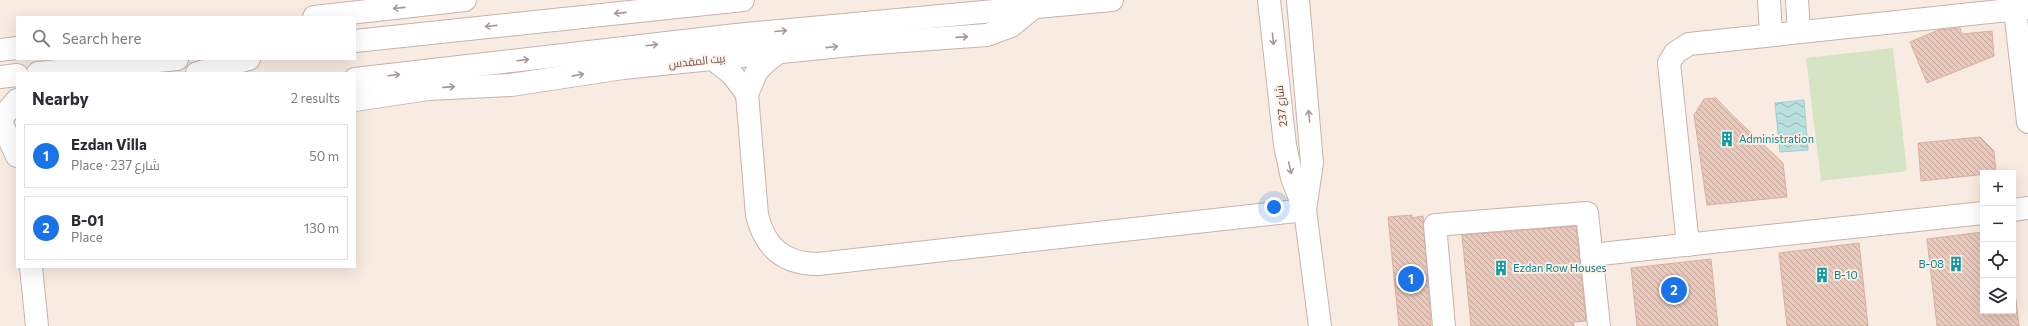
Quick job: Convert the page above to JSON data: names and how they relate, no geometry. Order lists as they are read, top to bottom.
{
  "streets": {
    "street": ["بيت المقدس", "شارع 237"]
  },
  "places": {
    "building": [
      "Administration",
      "B-08",
      "Ezdan Row Houses",
      "B-10"
    ]
  },
  "page": {
    "search": "Search here",
    "heading": ["Nearby", "2 results"],
    "list": [
      {
        "mark": "1",
        "name": "Ezdan Villa",
        "note": "Place · شارع 237",
        "value": "50 m"
      },
      {
        "mark": "2",
        "name": "B-01",
        "note": "Place",
        "value": "130 m"
      }
    ],
    "map_buttons": ["+", "−"],
    "pins": ["1", "2"]
  }
}
